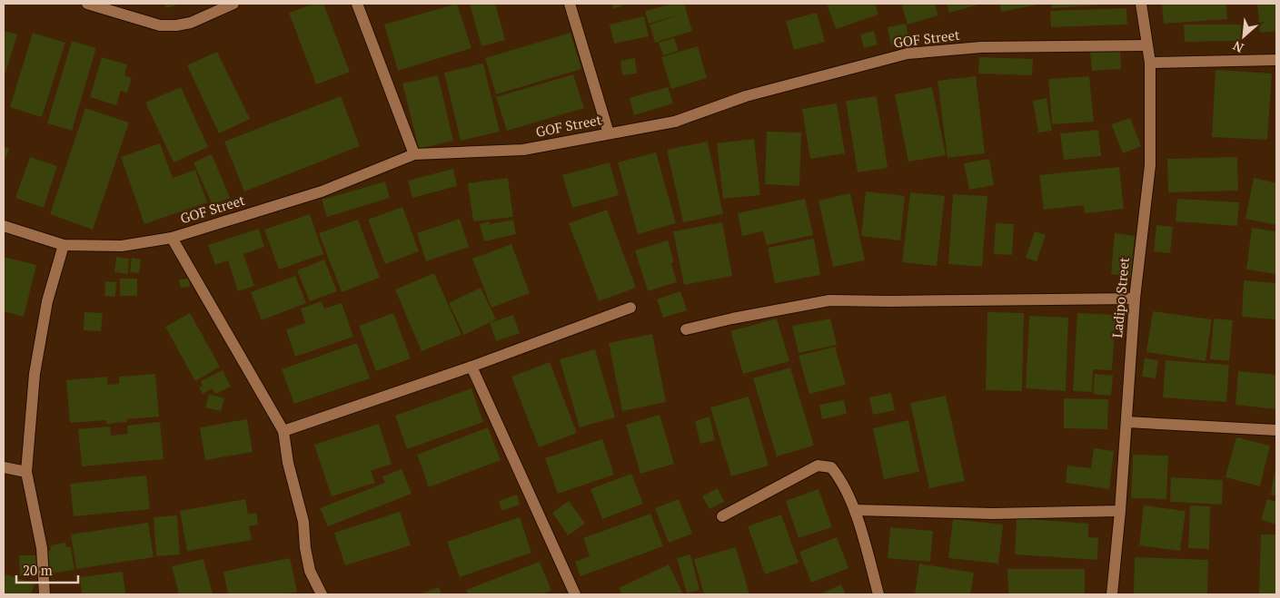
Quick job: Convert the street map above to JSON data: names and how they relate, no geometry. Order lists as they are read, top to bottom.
{
  "streets": {
    "street": ["GOF Street", "Ladipo Street"]
  },
  "crossings": [
    ["GOF Street", "Ladipo Street"]
  ],
  "scale_bar": "20 m",
  "north": "bottom left"
}
